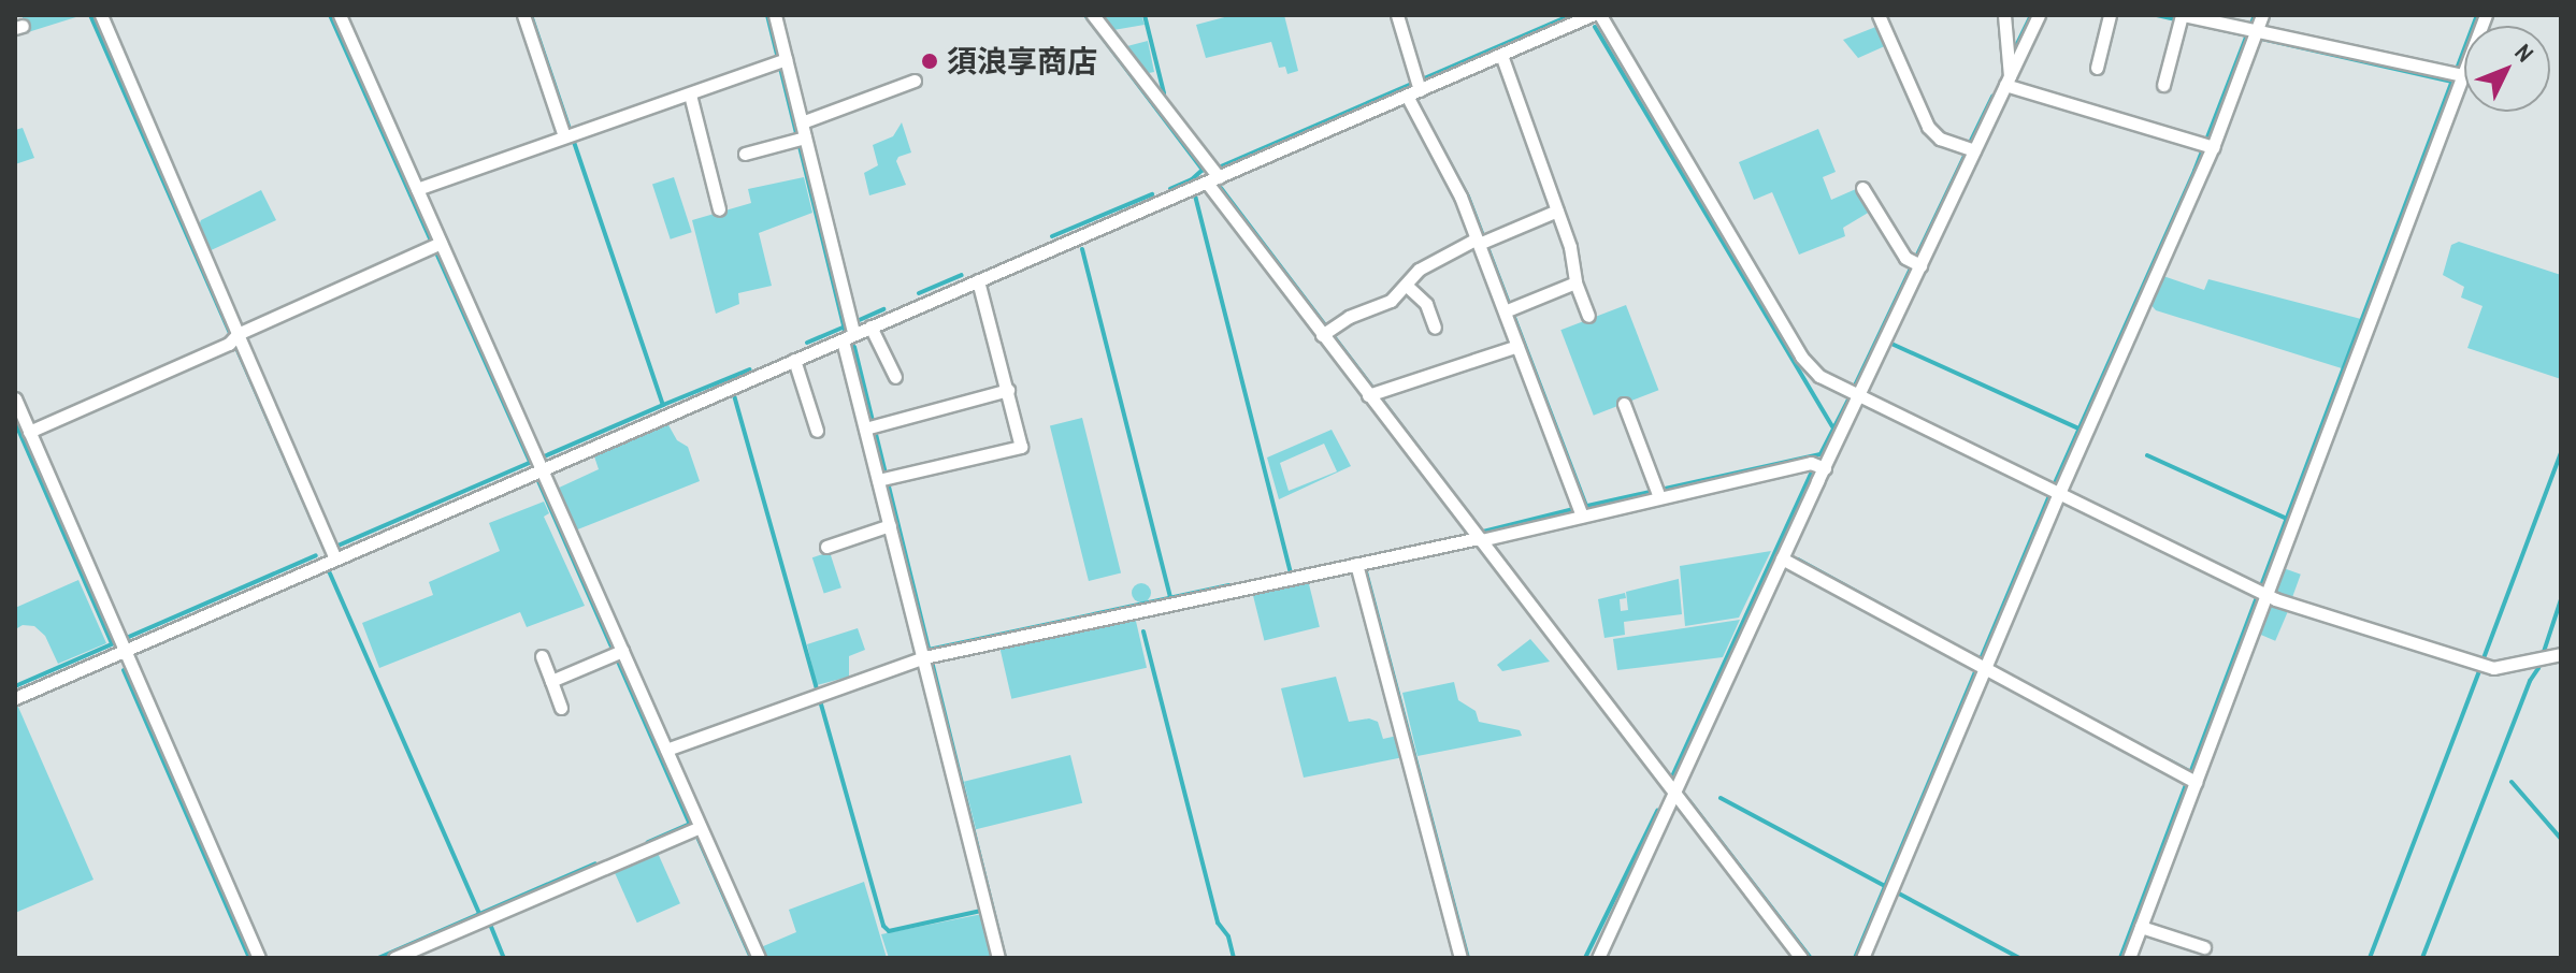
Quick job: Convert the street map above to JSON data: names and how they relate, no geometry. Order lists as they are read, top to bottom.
{
  "places": ["須浪享商店"],
  "north": "top right"
}
